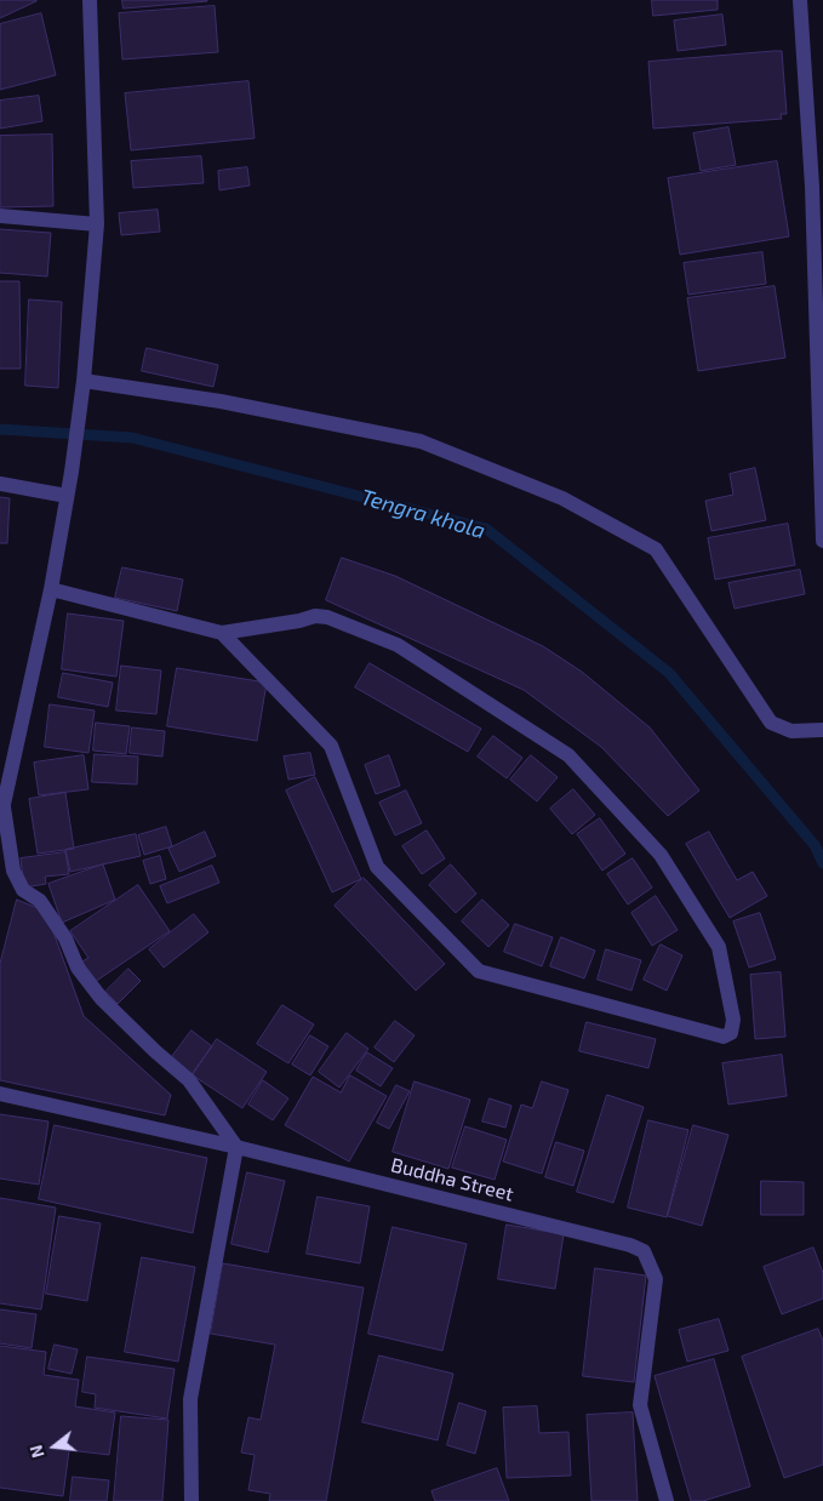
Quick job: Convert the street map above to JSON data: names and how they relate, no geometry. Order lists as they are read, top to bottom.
{
  "streets": {
    "street": ["Buddha Street"]
  },
  "water": ["Tengra khola"],
  "north": "left"
}
